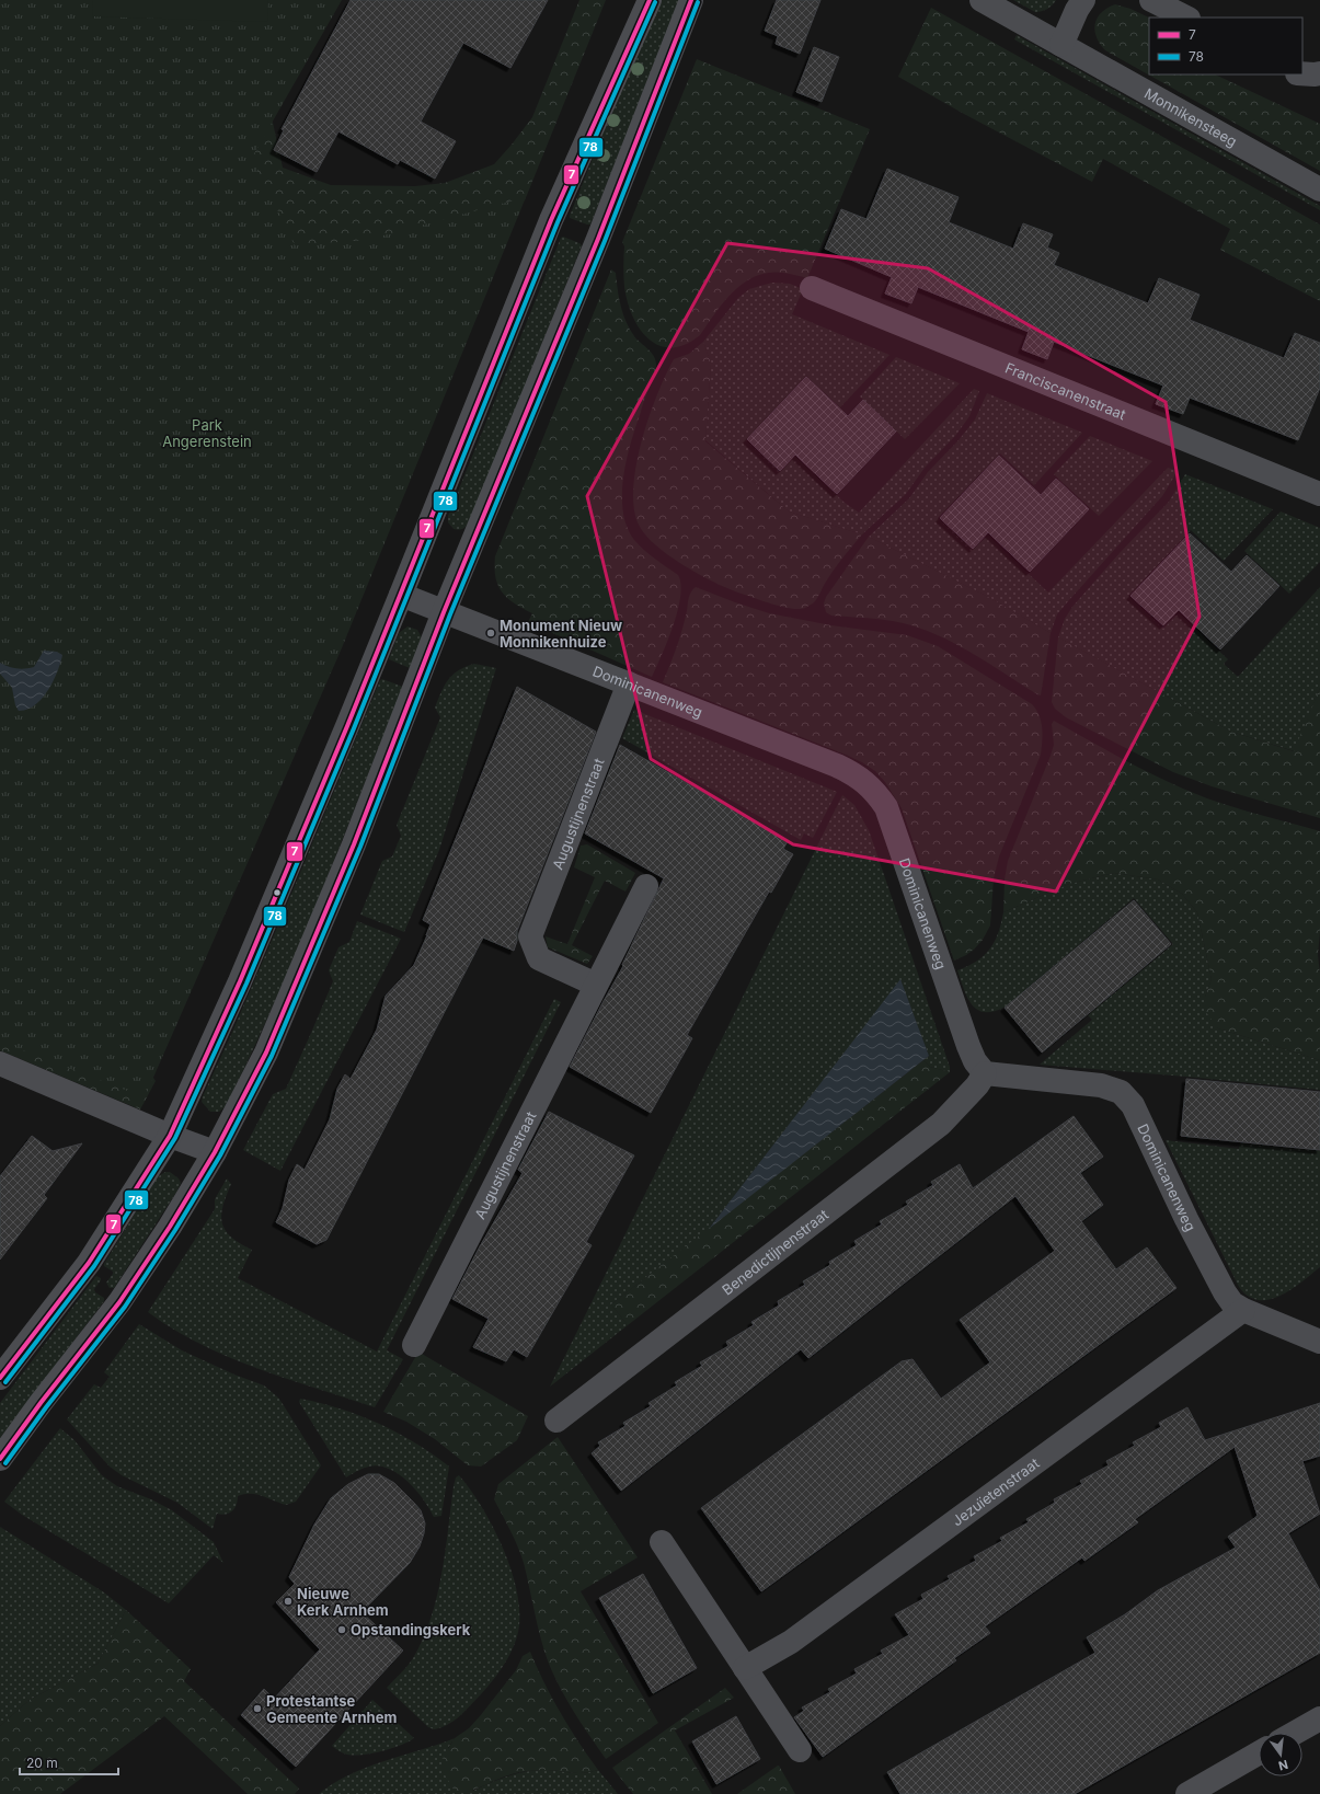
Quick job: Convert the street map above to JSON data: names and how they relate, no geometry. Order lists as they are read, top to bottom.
{
  "streets": {
    "street": [
      "Monnikensteeg",
      "Franciscanenstraat",
      "Dominicanenweg",
      "Augustijnenstraat",
      "Benedictijnenstraat",
      "Jezuïetenstraat"
    ]
  },
  "crossings": [
    ["Dominicanenweg", "Augustijnenstraat"],
    ["Dominicanenweg", "Benedictijnenstraat"],
    ["Dominicanenweg", "Jezuïetenstraat"]
  ],
  "parks": ["Park Angerenstein"],
  "places": [
    "Monument Nieuw Monnikenhuize",
    "Nieuwe Kerk Arnhem",
    "Opstandingskerk",
    "Protestantse Gemeente Arnhem"
  ],
  "lines": ["transit line 7", "transit line 78"],
  "legend": ["7", "78"],
  "scale_bar": "20 m",
  "north": "bottom"
}
